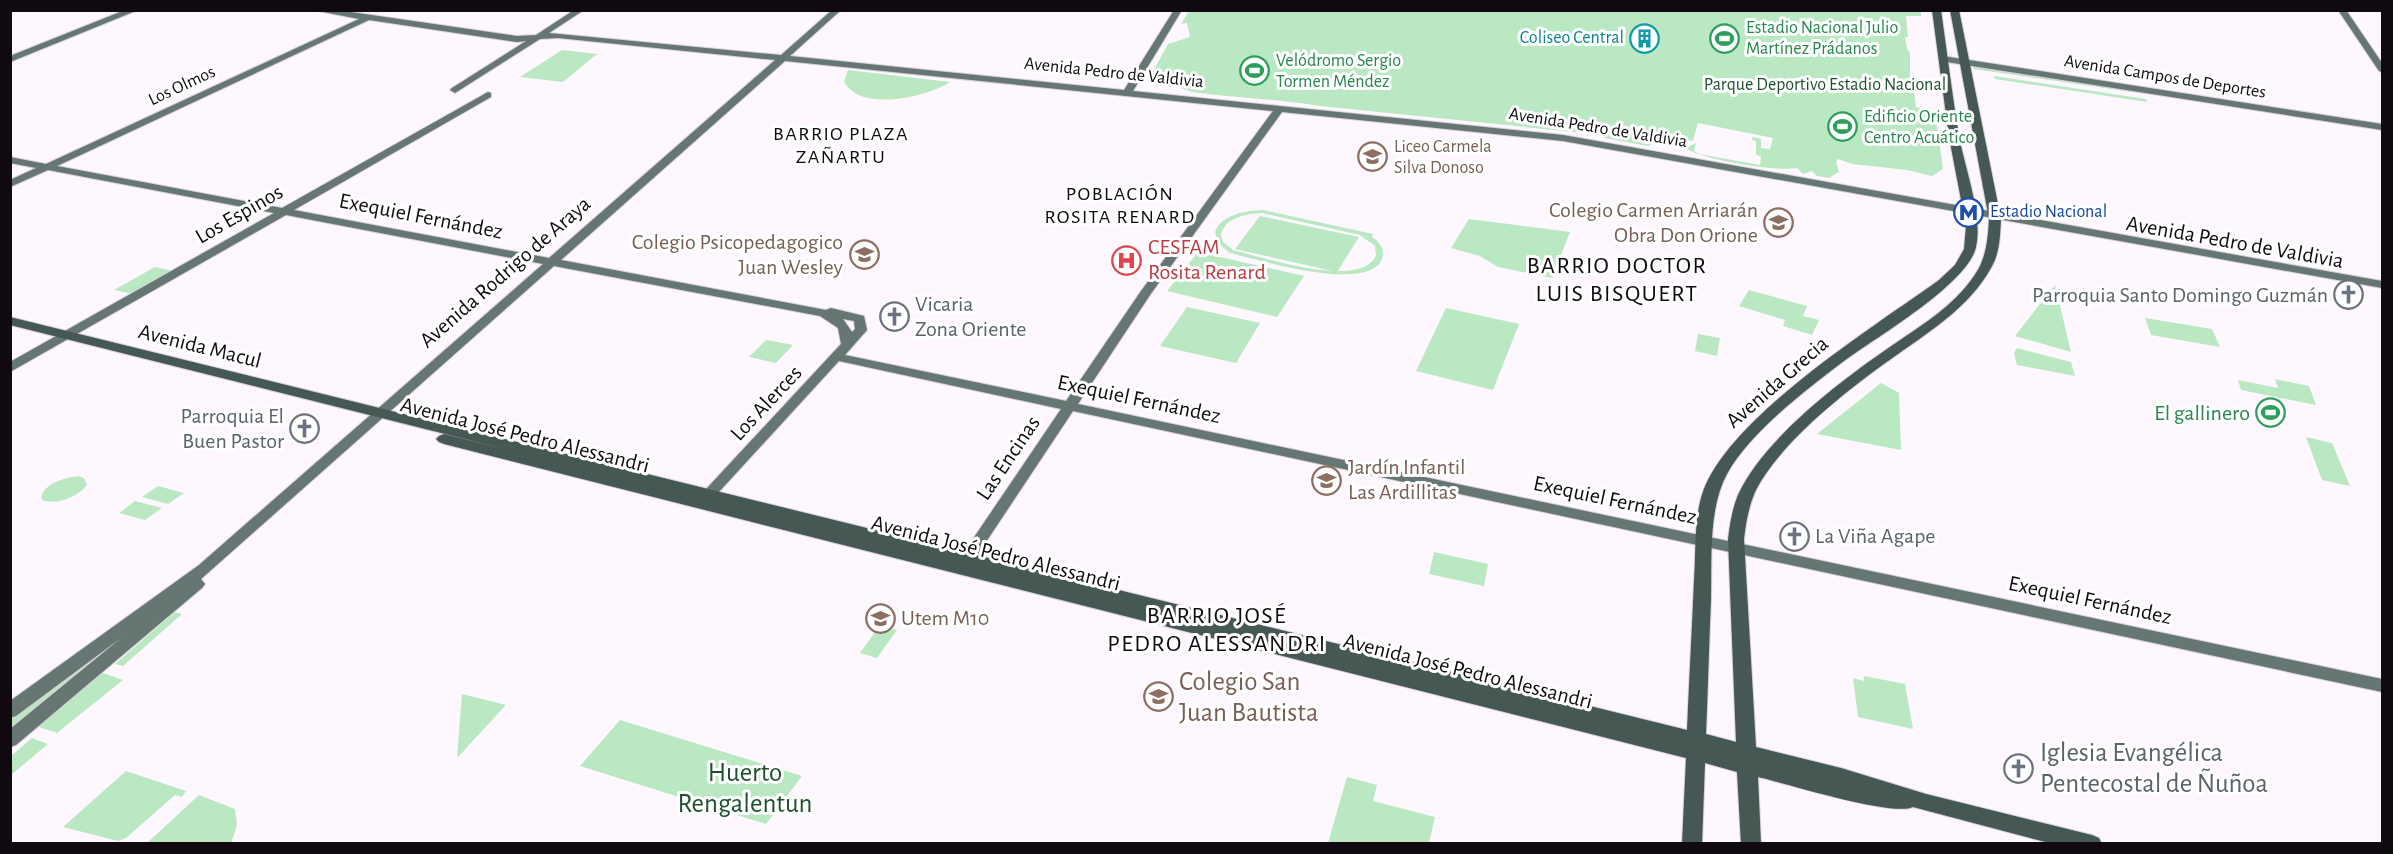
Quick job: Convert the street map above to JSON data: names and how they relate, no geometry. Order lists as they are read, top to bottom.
{
  "streets": {
    "main road": [
      "Avenida Pedro de Valdivia",
      "Avenida Campos de Deportes",
      "Los Olmos",
      "Los Espinos",
      "Exequiel Fernández",
      "Avenida Rodrigo de Araya",
      "Avenida Macul",
      "Avenida Grecia",
      "Los Alerces",
      "Avenida José Pedro Alessandri",
      "Las Encinas"
    ]
  },
  "crossings": [
    ["Avenida Pedro de Valdivia", "Los Olmos"],
    ["Avenida Pedro de Valdivia", "Los Espinos"],
    ["Avenida Pedro de Valdivia", "Avenida Rodrigo de Araya"],
    ["Avenida Pedro de Valdivia", "Avenida Grecia"],
    ["Avenida Pedro de Valdivia", "Las Encinas"],
    ["Avenida Campos de Deportes", "Avenida Grecia"],
    ["Los Olmos", "Exequiel Fernández"],
    ["Los Espinos", "Exequiel Fernández"],
    ["Los Espinos", "Avenida Macul"],
    ["Exequiel Fernández", "Avenida Rodrigo de Araya"],
    ["Exequiel Fernández", "Avenida Grecia"],
    ["Exequiel Fernández", "Los Alerces"],
    ["Exequiel Fernández", "Las Encinas"],
    ["Avenida Rodrigo de Araya", "Avenida Macul"],
    ["Avenida Rodrigo de Araya", "Avenida José Pedro Alessandri"],
    ["Avenida Macul", "Avenida José Pedro Alessandri"],
    ["Avenida Grecia", "Avenida José Pedro Alessandri"],
    ["Los Alerces", "Avenida José Pedro Alessandri"],
    ["Avenida José Pedro Alessandri", "Las Encinas"]
  ],
  "districts": [
    "BARRIO PLAZA ZAÑARTU",
    "POBLACIÓN ROSITA RENARD",
    "BARRIO DOCTOR LUIS BISQUERT",
    "BARRIO JOSÉ PEDRO ALESSANDRI"
  ],
  "parks": ["Parque Deportivo Estadio Nacional", "Huerto Rengalentun"],
  "places": {
    "building": ["Coliseo Central"],
    "sports": [
      "Estadio Nacional Julio Martínez Prádanos",
      "Velódromo Sergio Tormen Méndez",
      "Edificio Oriente Centro Acuático",
      "El gallinero"
    ],
    "school or university": [
      "Liceo Carmela Silva Donoso",
      "Colegio Carmen Arriarán Obra Don Orione",
      "Colegio Psicopedagogico Juan Wesley",
      "Jardín Infantil Las Ardillitas",
      "Utem M10",
      "Colegio San Juan Bautista"
    ],
    "metro station": ["Estadio Nacional"],
    "hospital": ["CESFAM Rosita Renard"],
    "church": [
      "Parroquia Santo Domingo Guzmán",
      "Vicaria Zona Oriente",
      "Parroquia El Buen Pastor",
      "La Viña Agape",
      "Iglesia Evangélica Pentecostal de Ñuñoa"
    ]
  }
}
